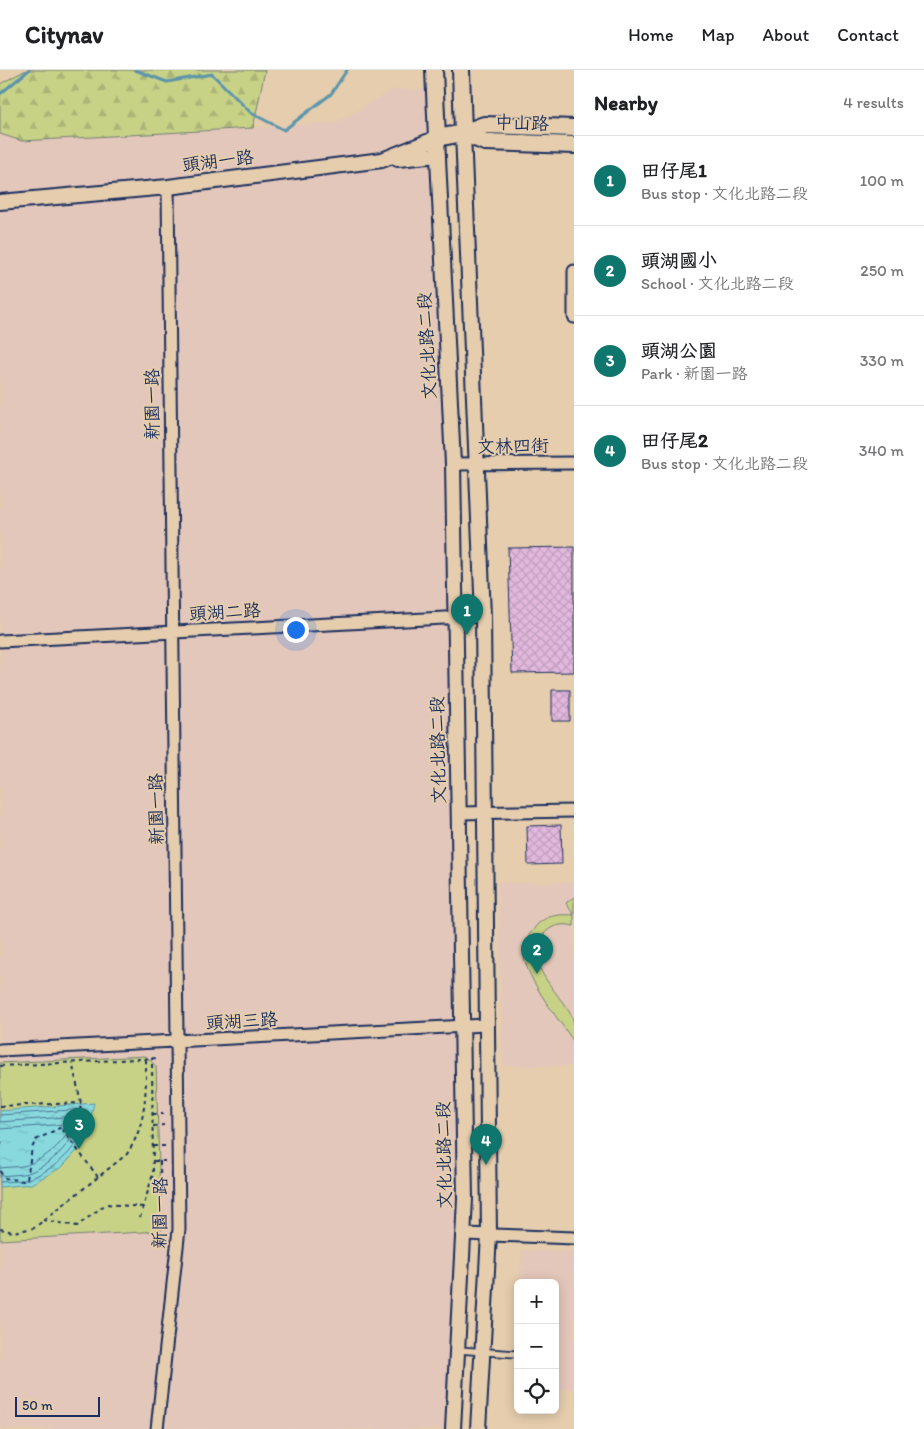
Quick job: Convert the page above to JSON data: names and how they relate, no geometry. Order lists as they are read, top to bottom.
{
  "streets": {
    "main road": ["中山路", "文化北路二段"],
    "street": [
      "頭湖一路",
      "新園一路",
      "文林四街",
      "頭湖二路",
      "頭湖三路"
    ]
  },
  "crossings": [
    ["頭湖一路", "文化北路二段"],
    ["頭湖一路", "新園一路"],
    ["文化北路二段", "文林四街"],
    ["文化北路二段", "頭湖二路"],
    ["文化北路二段", "頭湖三路"],
    ["新園一路", "頭湖二路"],
    ["新園一路", "頭湖三路"]
  ],
  "scale_bar": "50 m",
  "page": {
    "header": "Citynav",
    "nav": [
      "Home",
      "Map",
      "About",
      "Contact"
    ],
    "heading": ["Nearby", "4 results"],
    "list": [
      {
        "mark": "1",
        "name": "田仔尾1",
        "note": "Bus stop · 文化北路二段",
        "value": "100 m"
      },
      {
        "mark": "2",
        "name": "頭湖國小",
        "note": "School · 文化北路二段",
        "value": "250 m"
      },
      {
        "mark": "3",
        "name": "頭湖公園",
        "note": "Park · 新園一路",
        "value": "330 m"
      },
      {
        "mark": "4",
        "name": "田仔尾2",
        "note": "Bus stop · 文化北路二段",
        "value": "340 m"
      }
    ],
    "pins": [
      "1",
      "2",
      "3",
      "4"
    ],
    "map_buttons": ["+", "−"],
    "scale": "50 m"
  }
}
